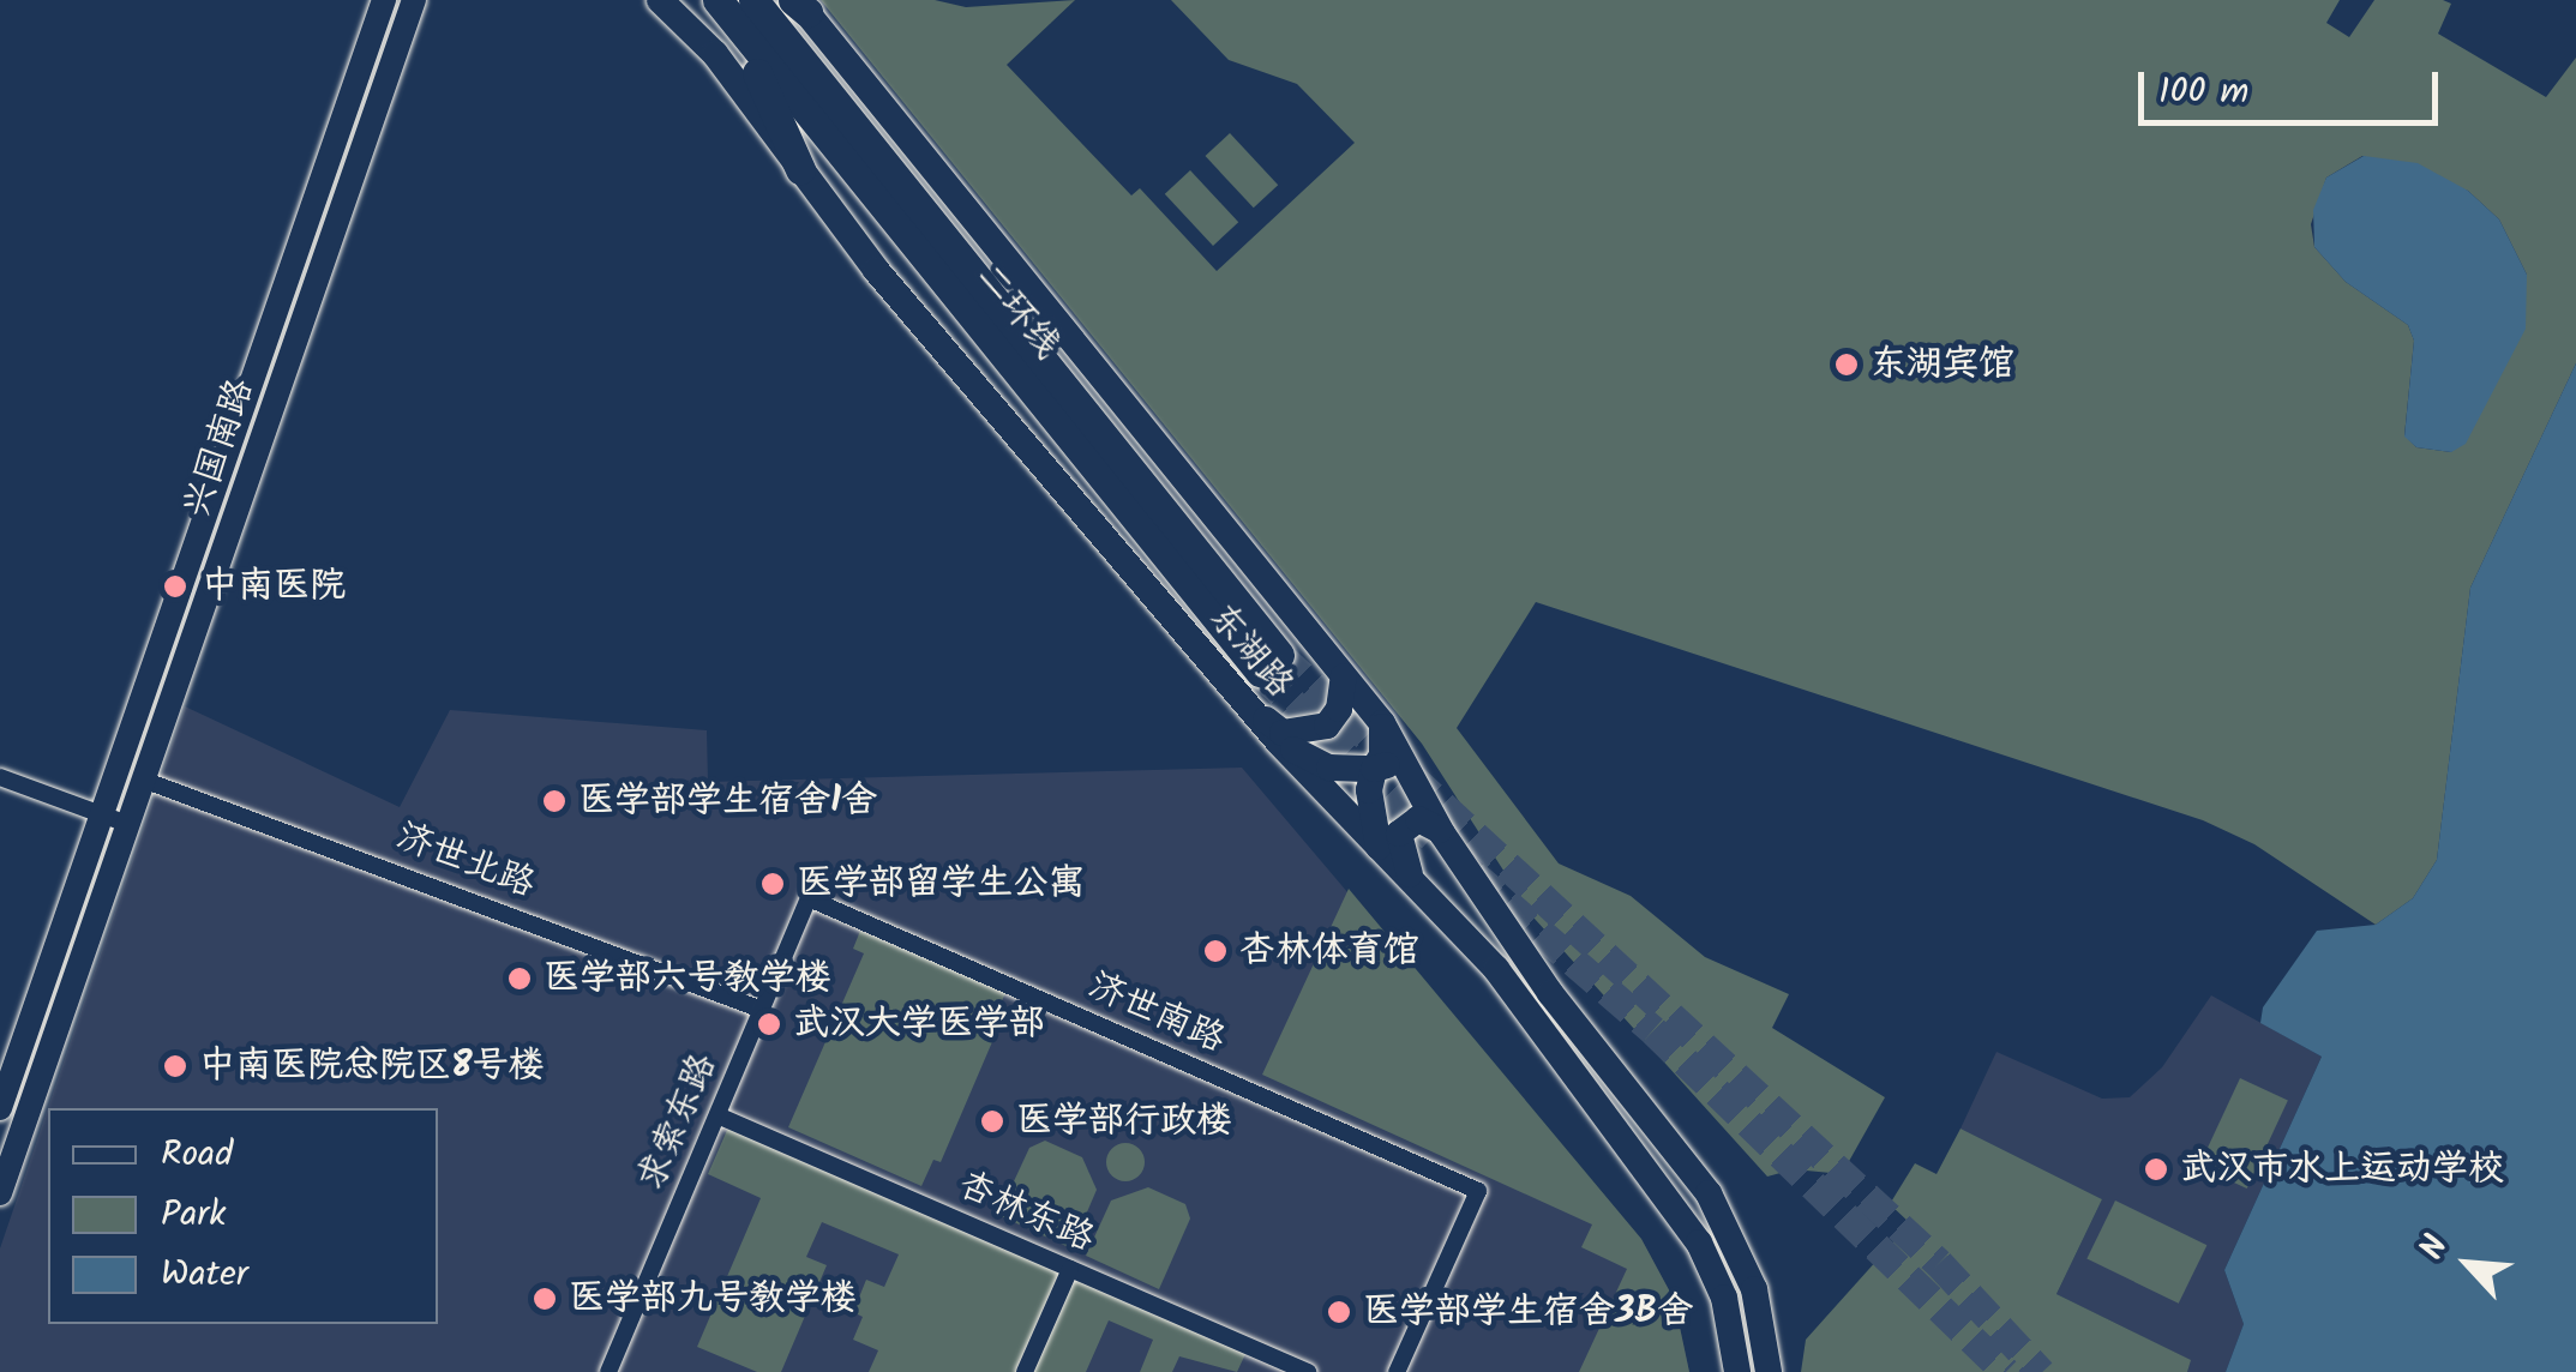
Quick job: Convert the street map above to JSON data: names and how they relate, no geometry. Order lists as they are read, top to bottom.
{
  "streets": {
    "highway": ["二环线"],
    "main road": ["兴国南路", "东湖路"],
    "street": [
      "济世北路",
      "济世南路",
      "求索东路",
      "杏林东路"
    ]
  },
  "crossings": [
    ["兴国南路", "济世北路"],
    ["济世北路", "求索东路"],
    ["济世南路", "求索东路"],
    ["求索东路", "杏林东路"]
  ],
  "places": [
    "东湖宾馆",
    "中南医院",
    "医学部学生宿舍1舍",
    "医学部留学生公寓",
    "杏林体育馆",
    "医学部六号教学楼",
    "武汉大学医学部",
    "中南医院总院区8号楼",
    "医学部行政楼",
    "武汉市水上运动学校",
    "医学部九号教学楼",
    "医学部学生宿舍3B舍"
  ],
  "legend": ["Road", "Park", "Water"],
  "scale_bar": "100 m",
  "north": "top left"
}
